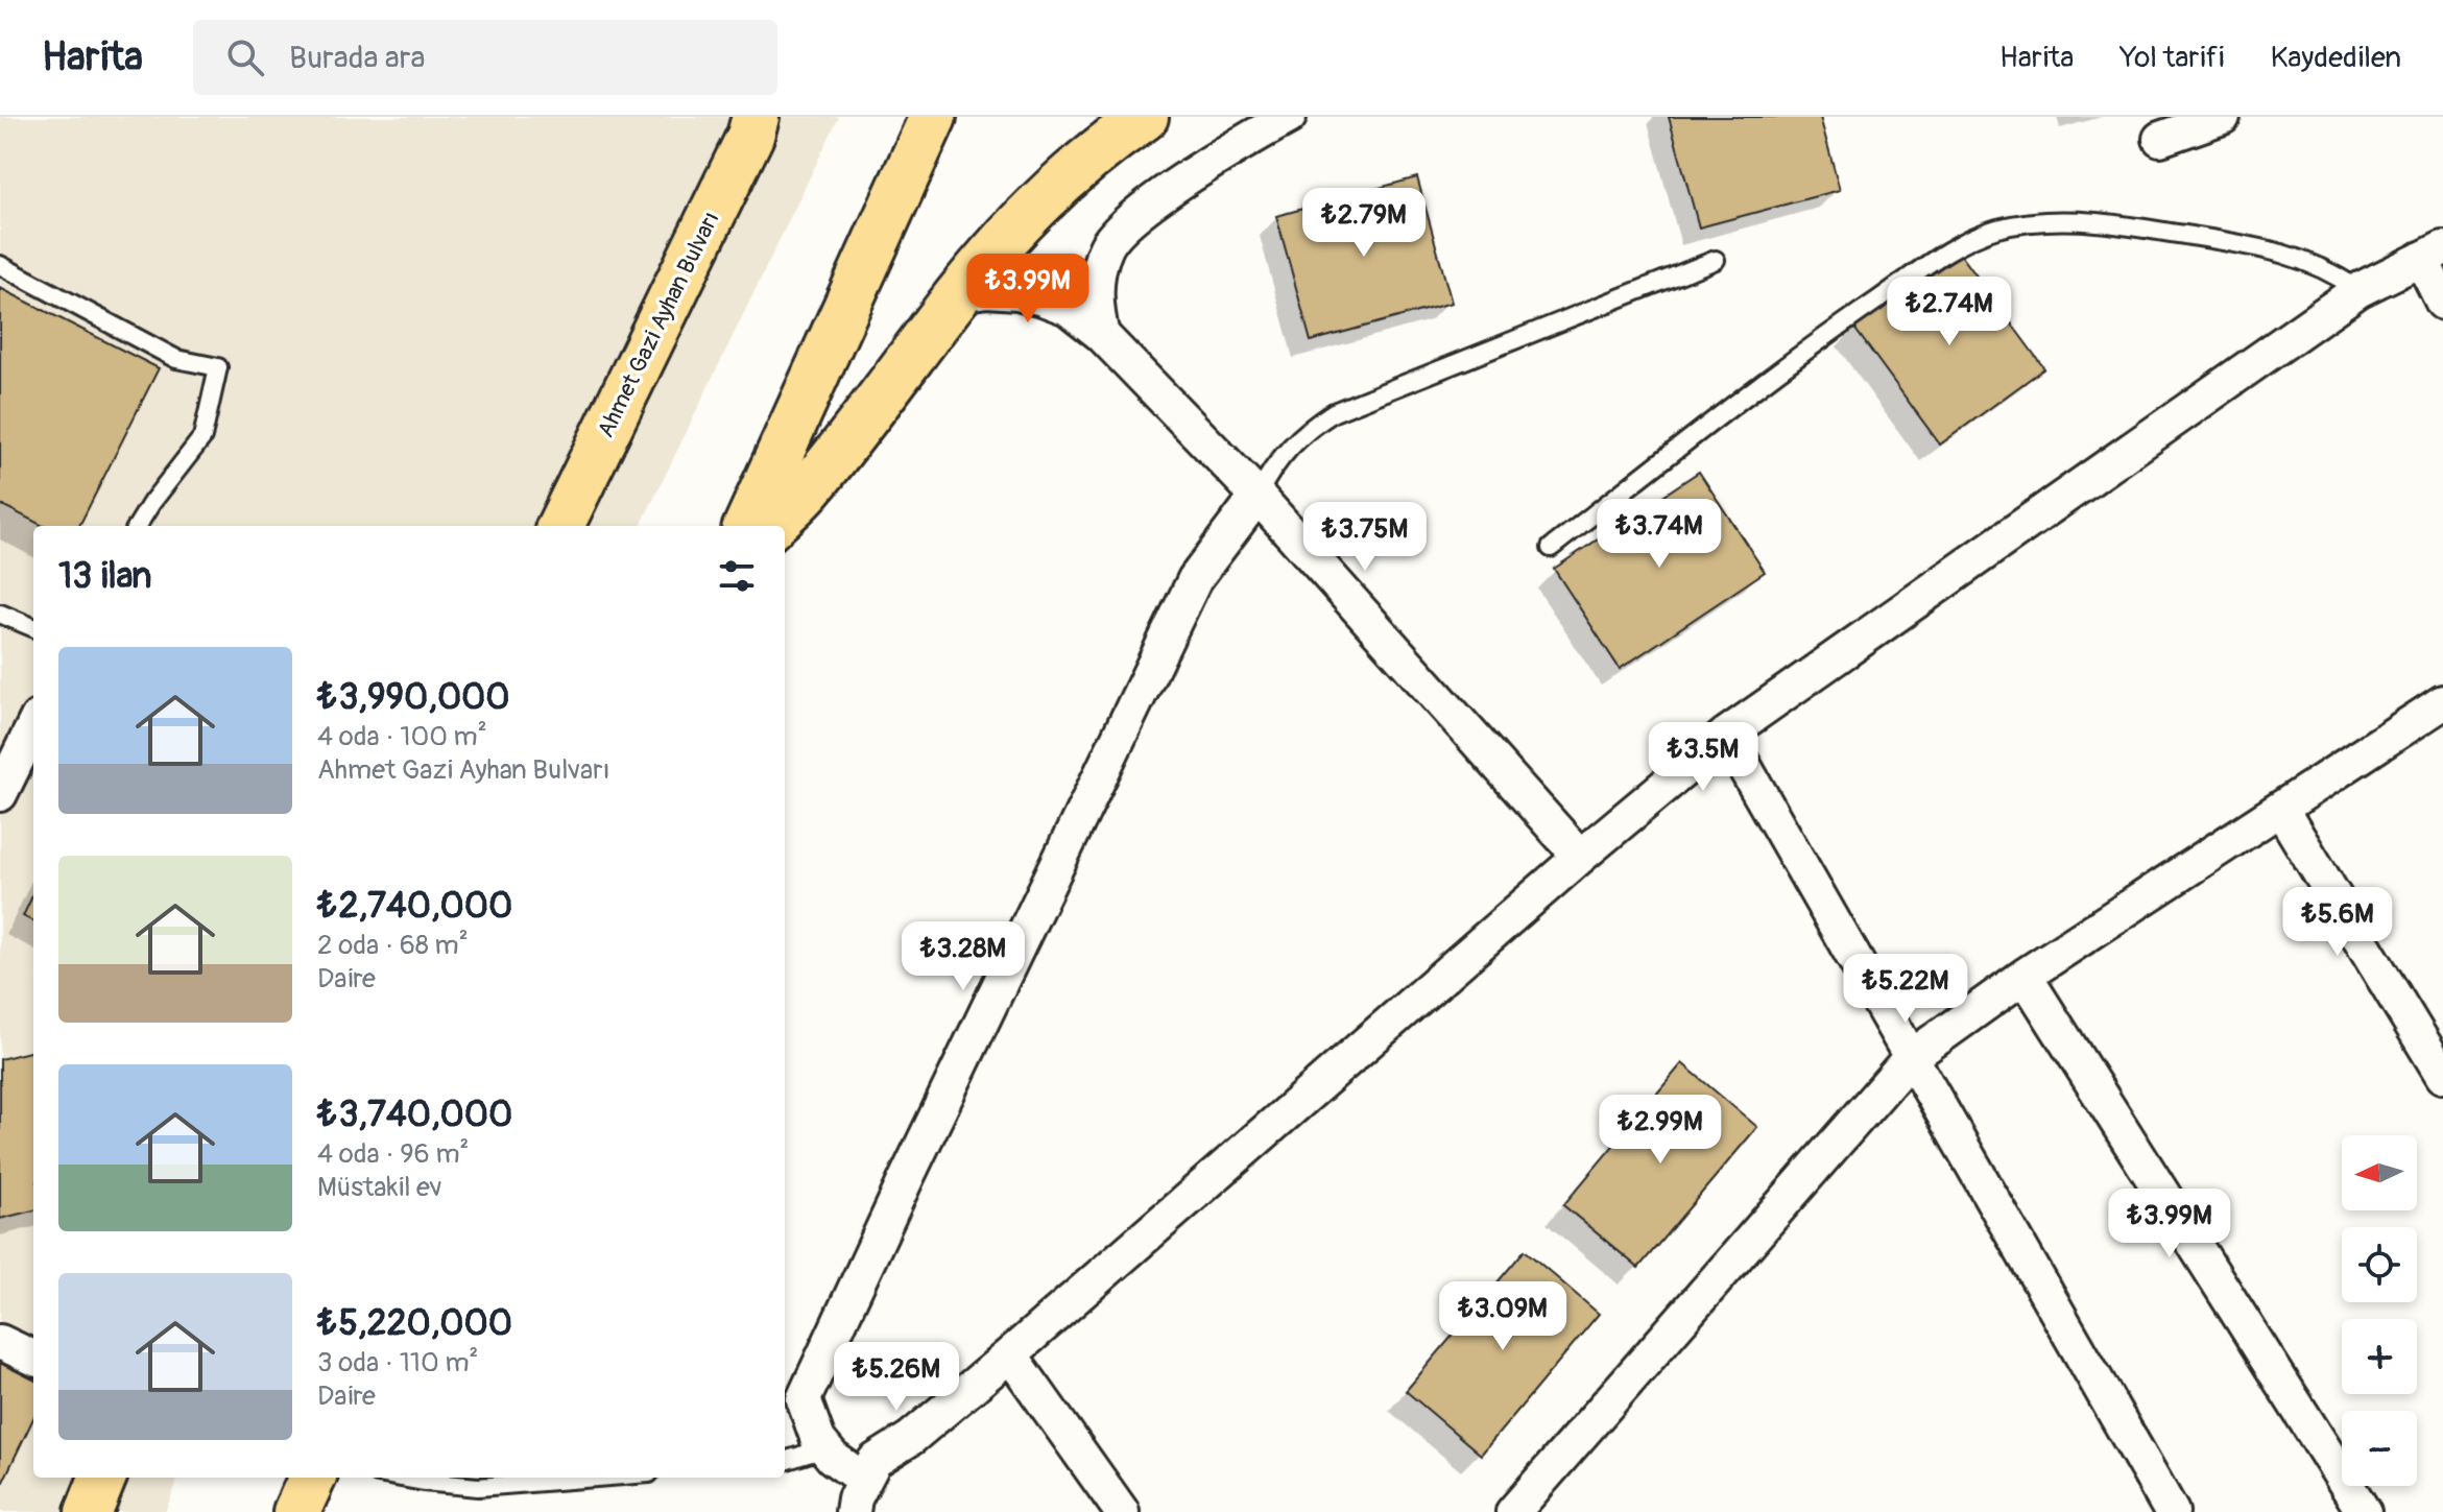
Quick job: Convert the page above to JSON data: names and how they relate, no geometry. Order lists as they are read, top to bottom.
{
  "streets": {
    "main road": ["Ahmet Gazi Ayhan Bulvarı"]
  },
  "north": "left",
  "page": {
    "header": "Harita",
    "search": "Burada ara",
    "nav": ["Harita", "Yol tarifi", "Kaydedilen"],
    "price": [
      "₺2.79M",
      "₺3.99M",
      "₺2.74M",
      "₺3.74M",
      "₺3.75M",
      "₺3.5M",
      "₺5.6M",
      "₺3.28M",
      "₺5.22M",
      "₺2.99M",
      "₺3.99M",
      "₺3.09M",
      "₺5.26M"
    ],
    "heading": "13 ilan",
    "list": [
      {
        "name": "₺3,990,000",
        "note": "4 oda · 100 m² · Ahmet Gazi Ayhan Bulvarı"
      },
      {
        "name": "₺2,740,000",
        "note": "2 oda · 68 m² · Daire"
      },
      {
        "name": "₺3,740,000",
        "note": "4 oda · 96 m² · Müstakil ev"
      },
      {
        "name": "₺5,220,000",
        "note": "3 oda · 110 m² · Daire"
      }
    ],
    "map_buttons": ["+", "−"]
  }
}
